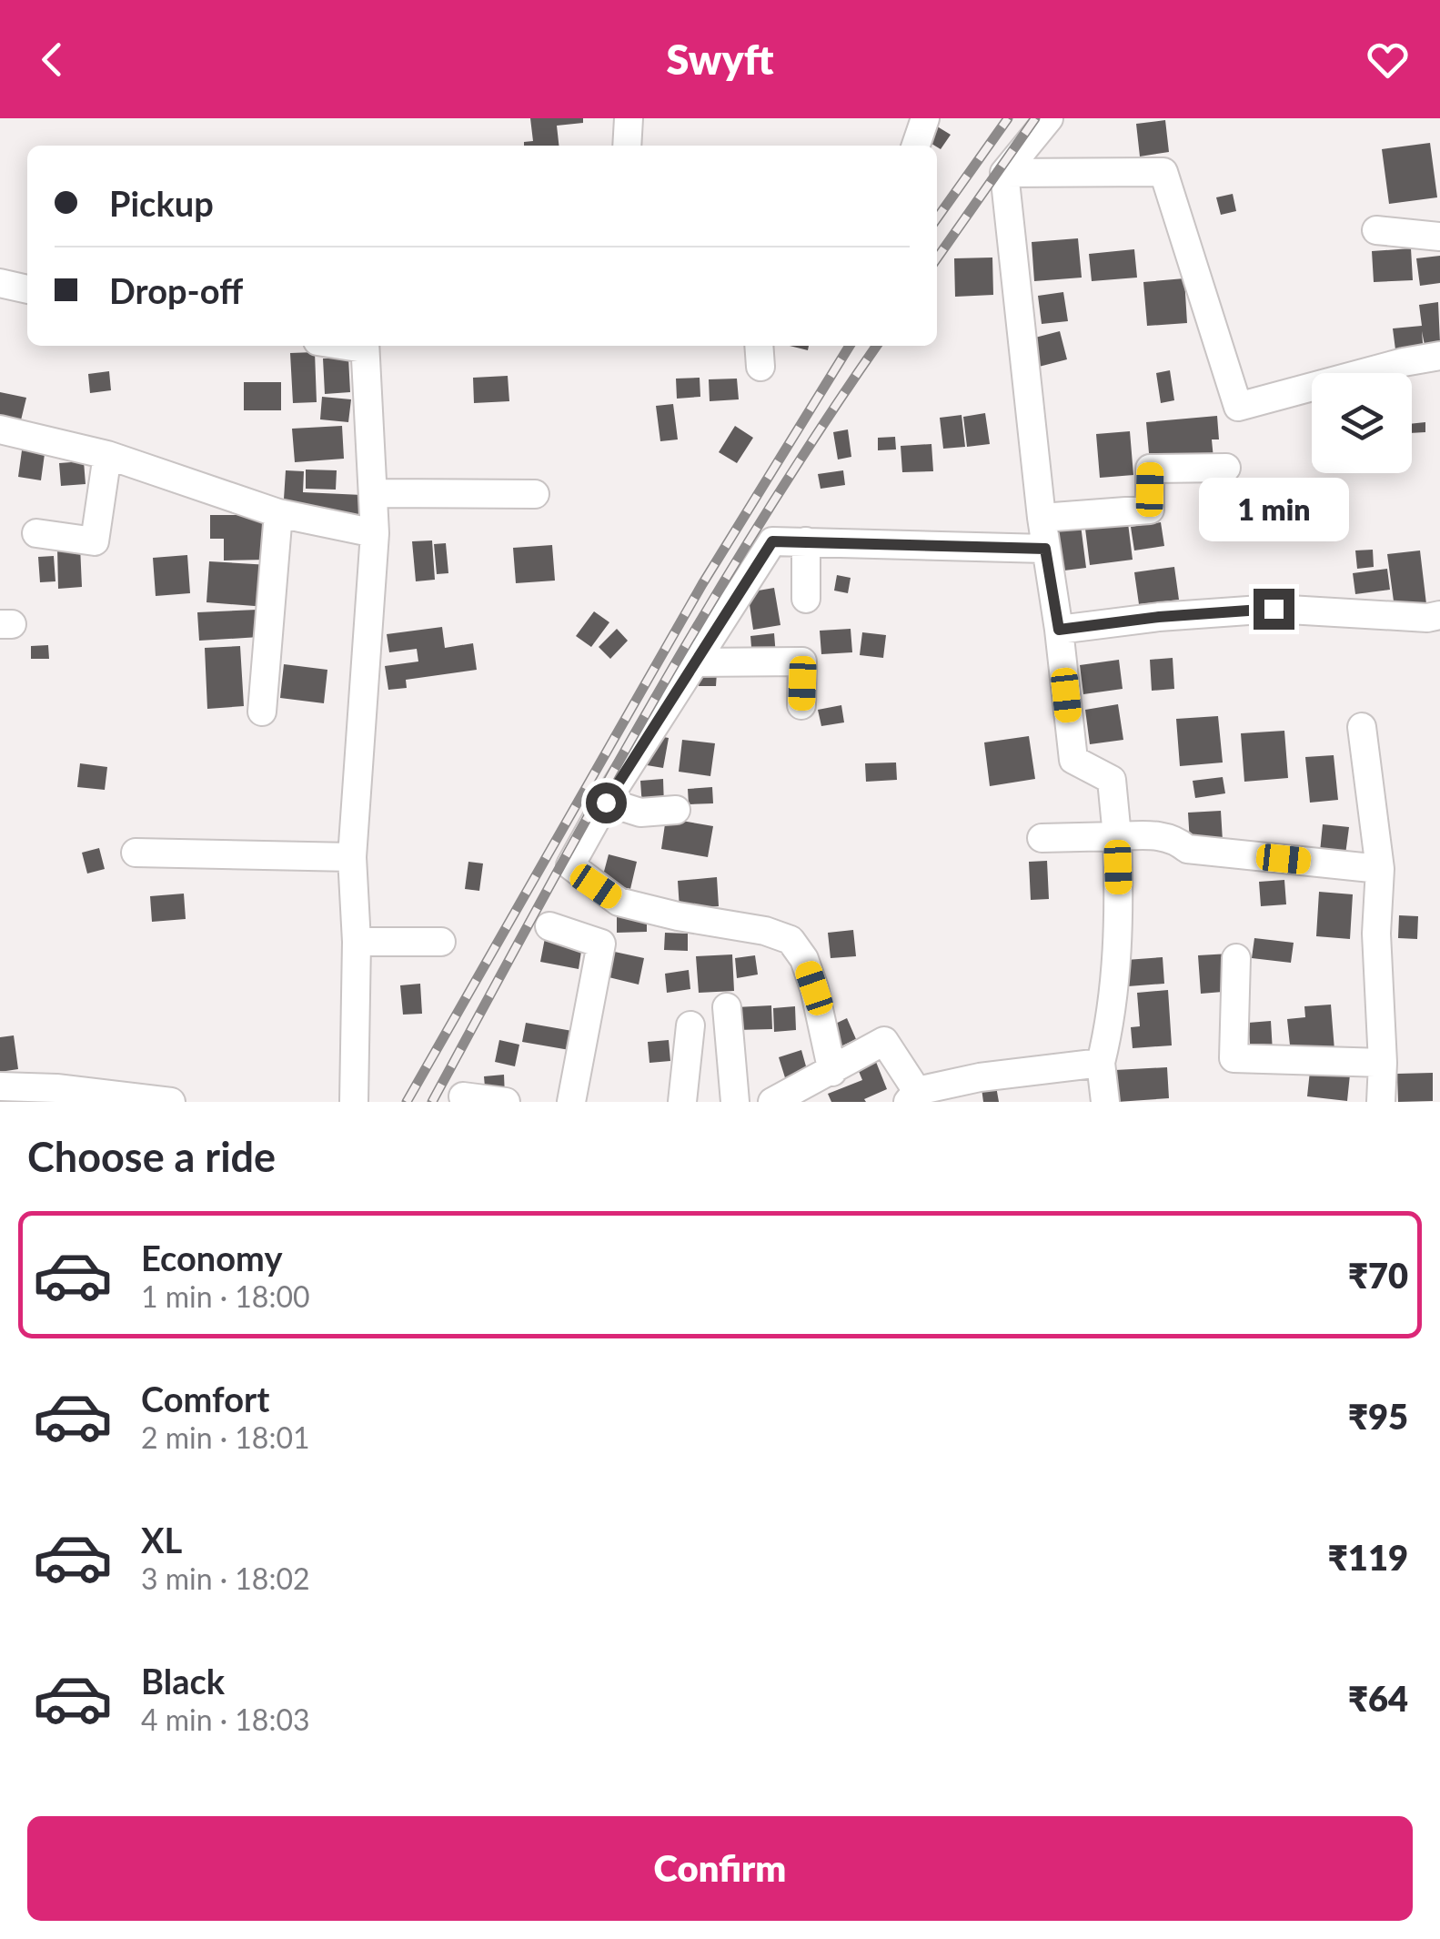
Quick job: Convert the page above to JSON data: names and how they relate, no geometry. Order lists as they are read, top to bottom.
{
  "page": {
    "header": "Swyft",
    "banner": ["Pickup", "Drop-off"],
    "bubble": "1 min",
    "heading": "Choose a ride",
    "list": [
      {
        "name": "Economy",
        "note": "1 min · 18:00",
        "value": "₹70"
      },
      {
        "name": "Comfort",
        "note": "2 min · 18:01",
        "value": "₹95"
      },
      {
        "name": "XL",
        "note": "3 min · 18:02",
        "value": "₹119"
      },
      {
        "name": "Black",
        "note": "4 min · 18:03",
        "value": "₹64"
      }
    ],
    "buttons": "Confirm"
  }
}
